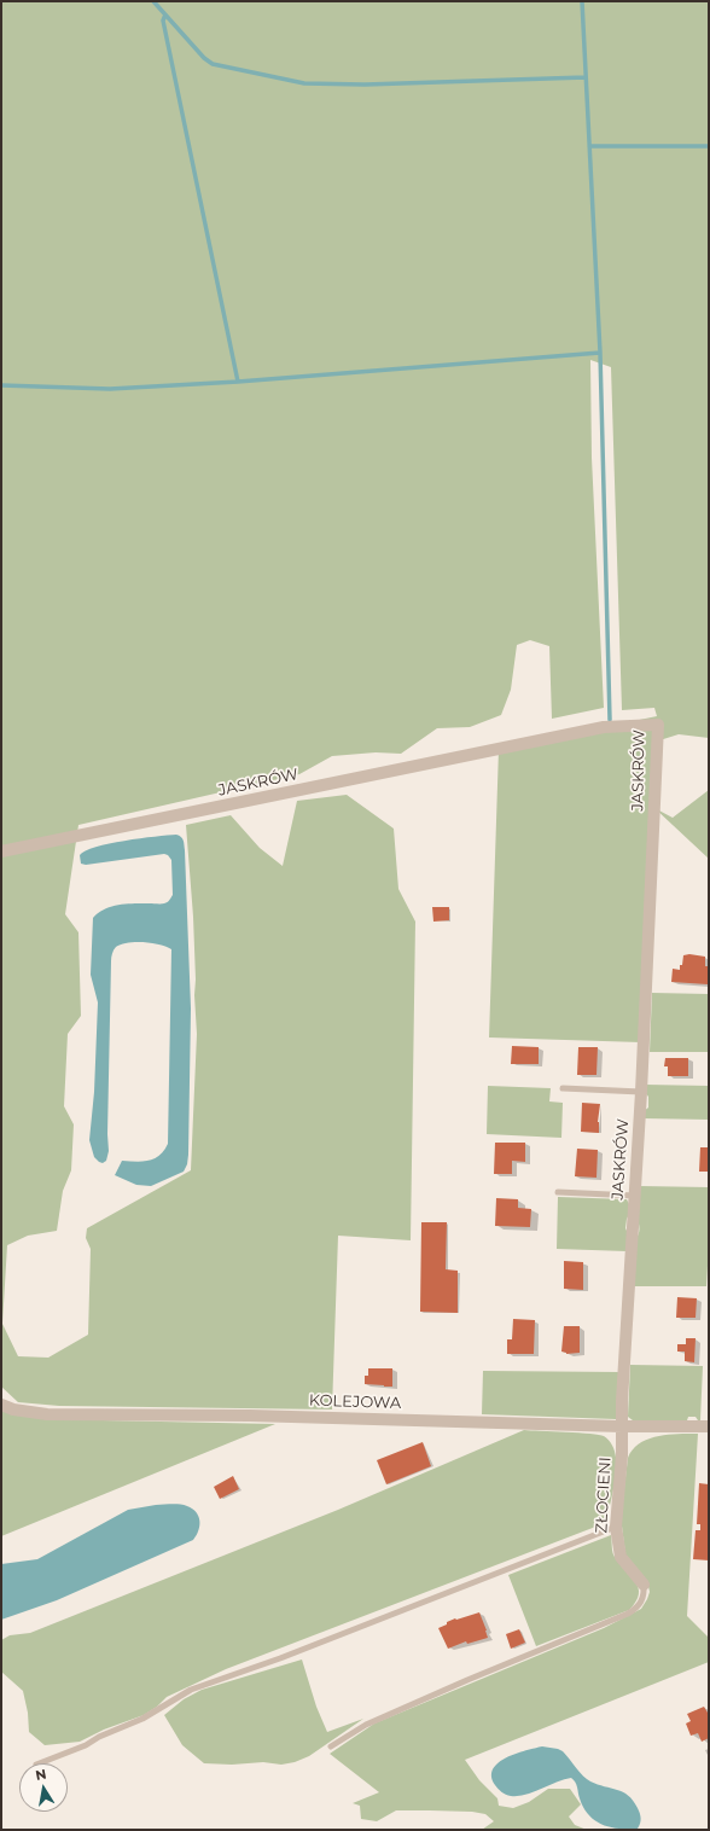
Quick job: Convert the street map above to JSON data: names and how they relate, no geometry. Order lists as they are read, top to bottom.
{
  "streets": {
    "street": ["JASKRÓW", "KOLEJOWA", "ZŁOCIENI"]
  },
  "crossings": [
    ["JASKRÓW", "KOLEJOWA"],
    ["JASKRÓW", "ZŁOCIENI"],
    ["KOLEJOWA", "ZŁOCIENI"]
  ],
  "north": "top"
}
